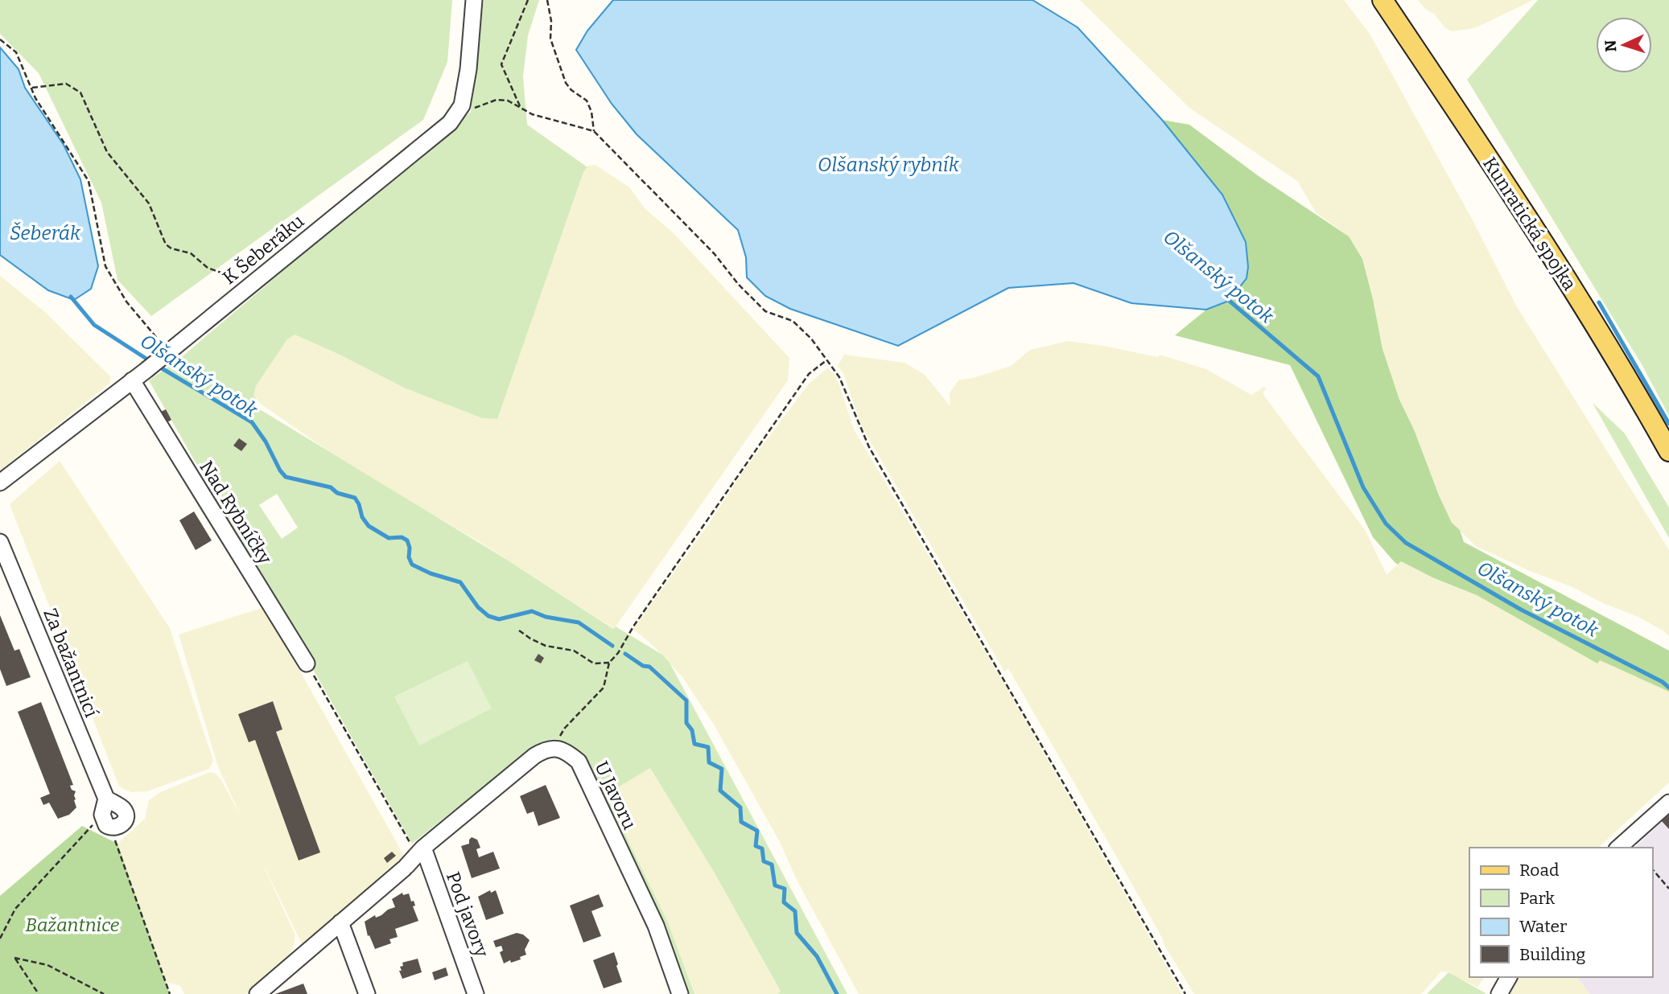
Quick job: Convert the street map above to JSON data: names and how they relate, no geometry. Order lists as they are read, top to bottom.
{
  "streets": {
    "main road": ["Kunratická spojka"],
    "street": [
      "K Šeberáku",
      "Nad Rybníčky",
      "Za bažantnicí",
      "U Javoru",
      "Pod javory"
    ]
  },
  "crossings": [
    ["K Šeberáku", "Nad Rybníčky"]
  ],
  "water": ["Olšanský rybník", "Šeberák", "Olšanský potok"],
  "parks": ["Bažantnice"],
  "legend": [
    "Road",
    "Park",
    "Water",
    "Building"
  ],
  "north": "left"
}
